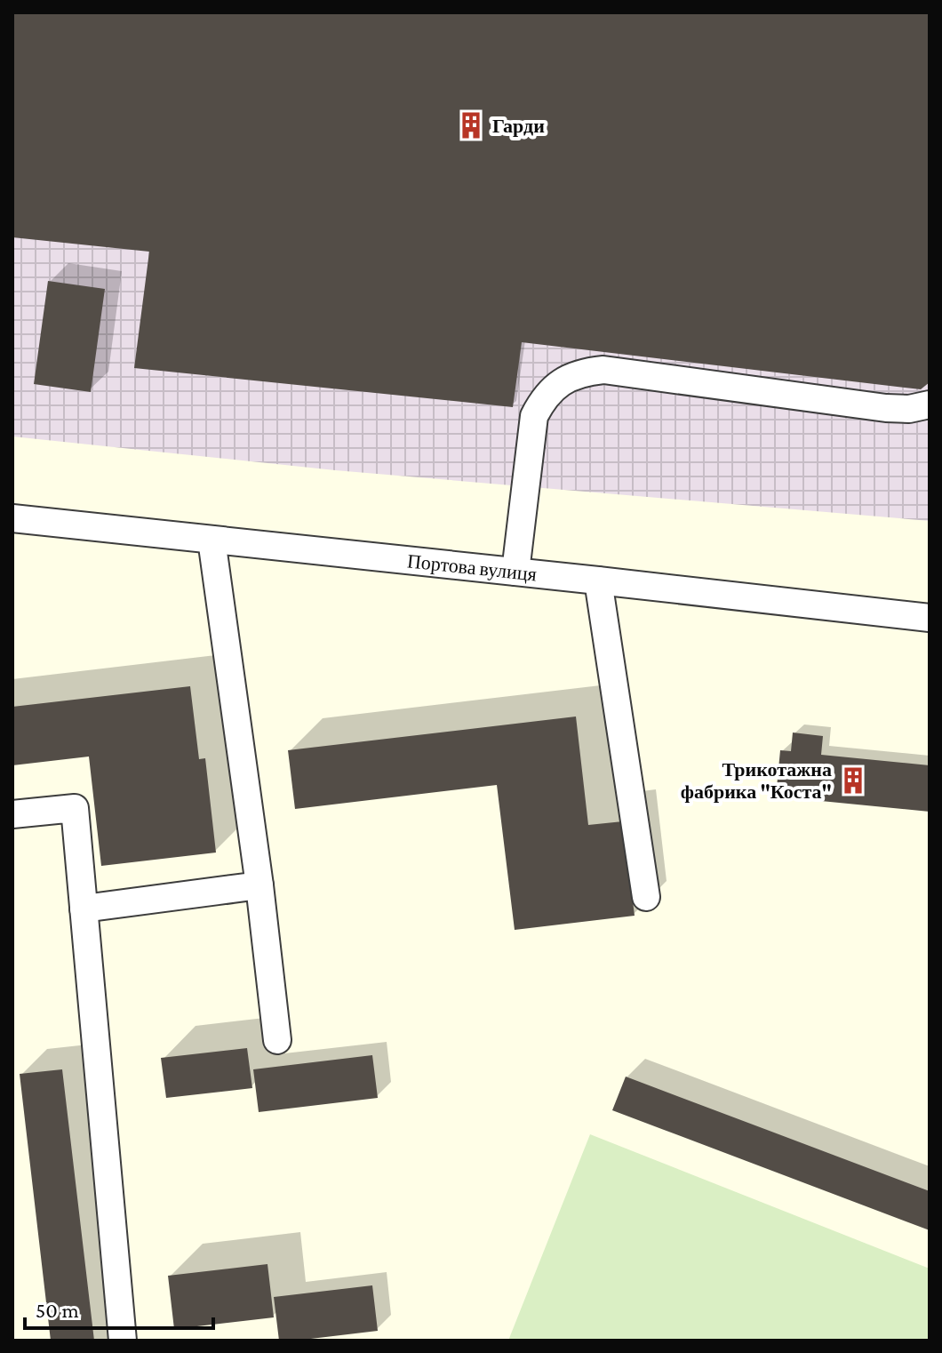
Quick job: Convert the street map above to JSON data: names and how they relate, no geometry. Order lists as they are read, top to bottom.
{
  "streets": {
    "street": ["Портова вулиця"]
  },
  "places": {
    "building": ["Гарди", "Трикотажна фабрика \"Коста\""]
  },
  "scale_bar": "50 m"
}
